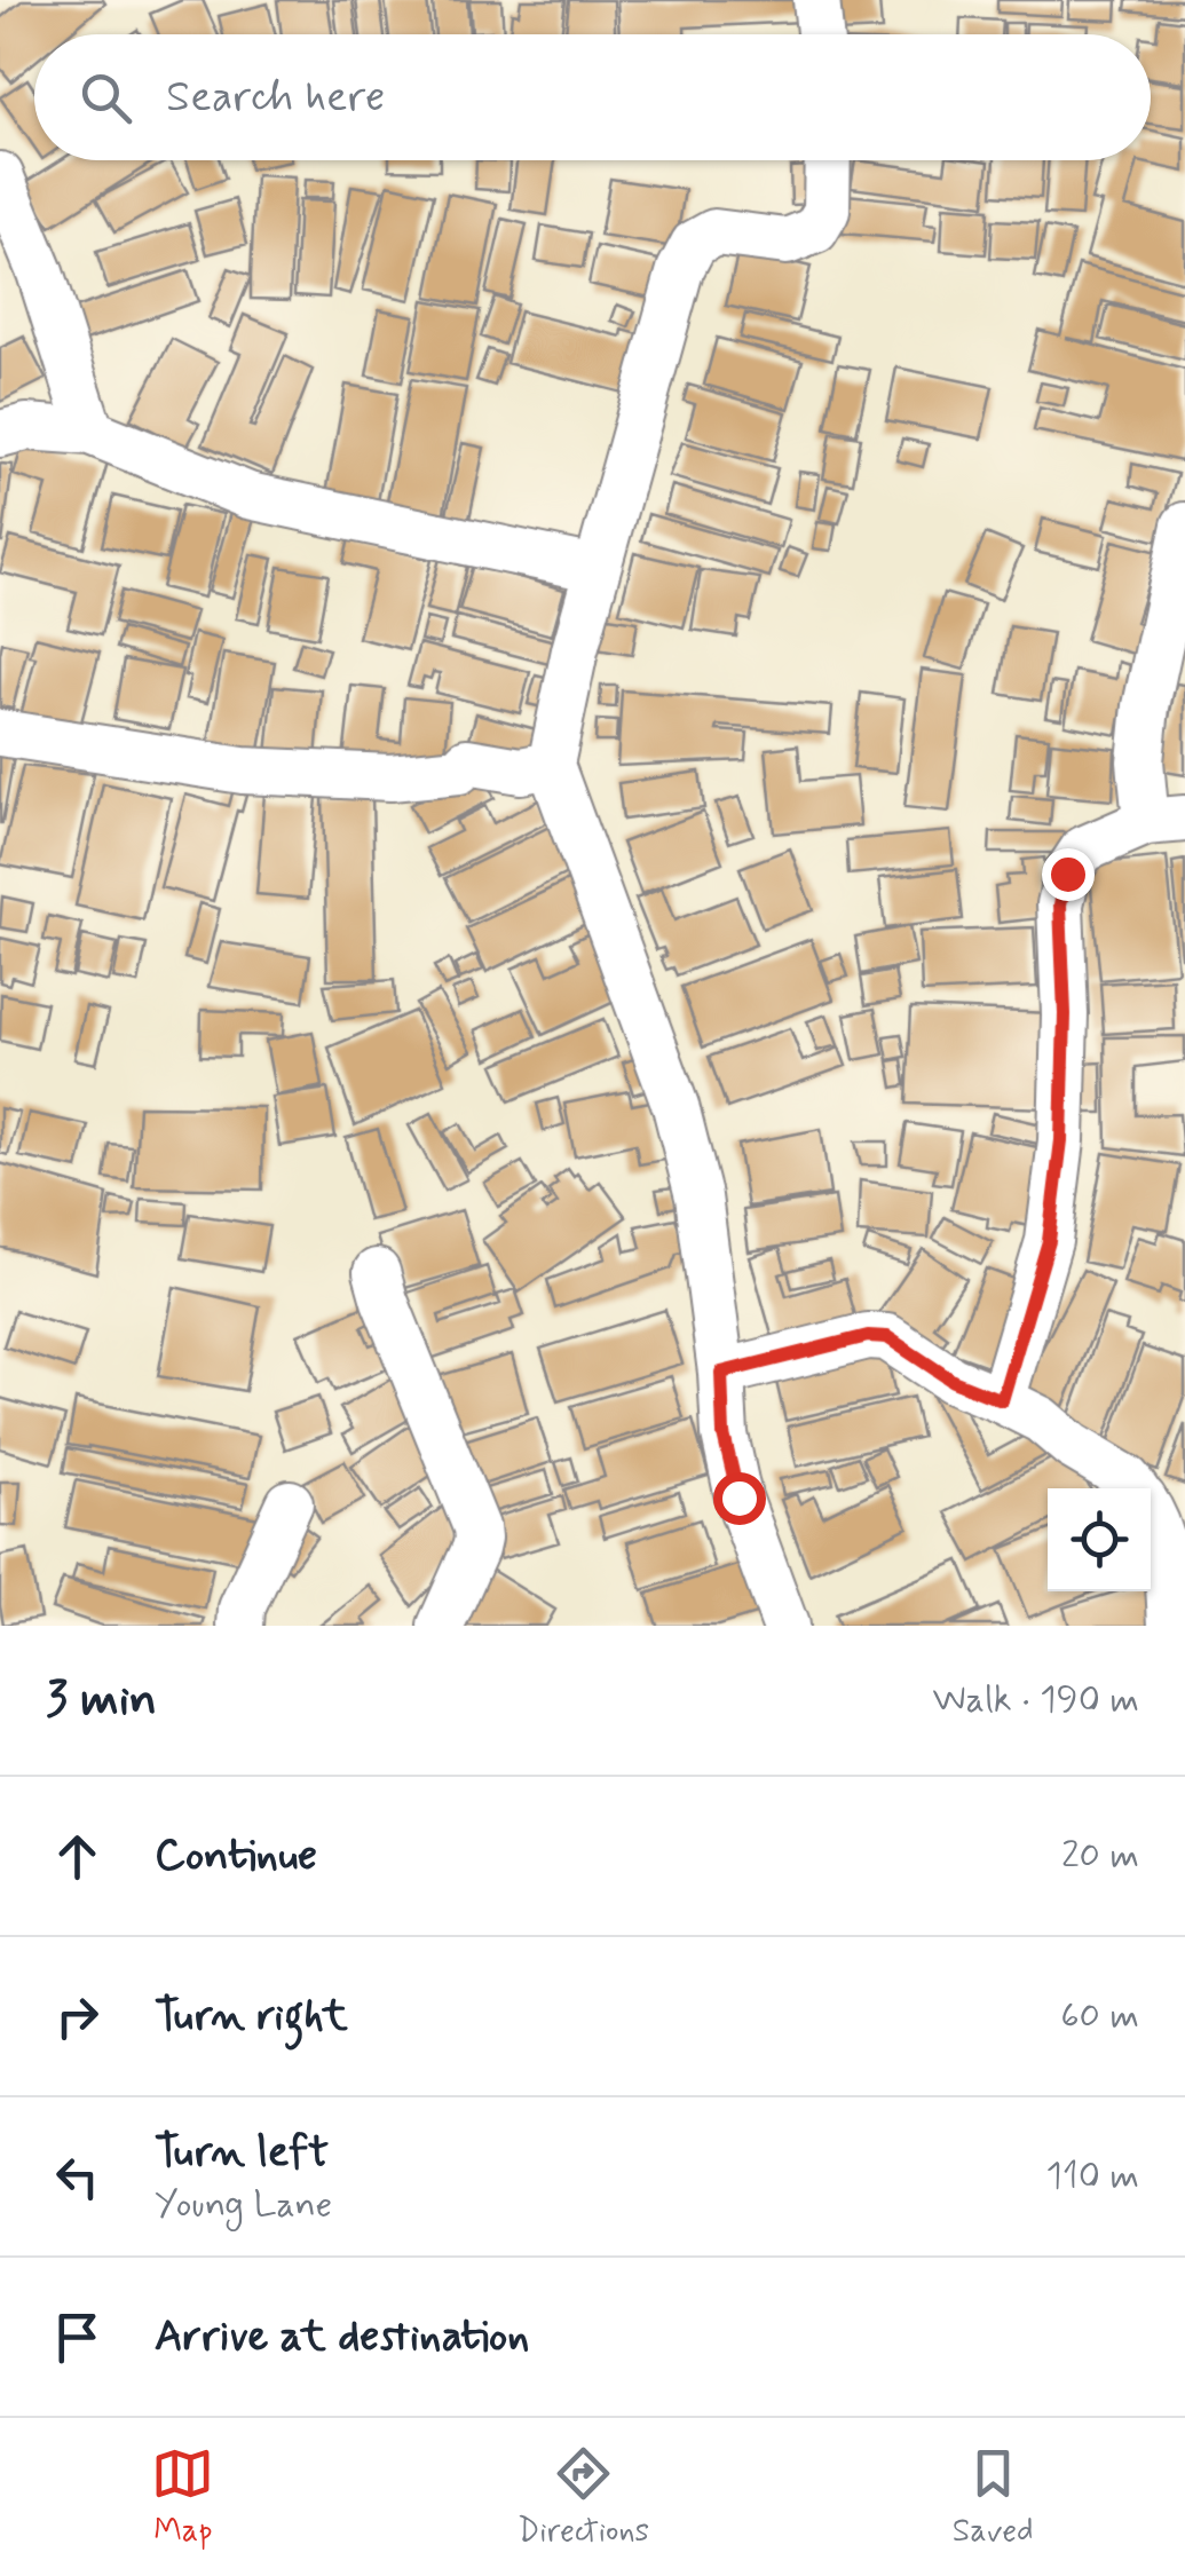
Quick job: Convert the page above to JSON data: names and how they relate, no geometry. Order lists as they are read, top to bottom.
{
  "page": {
    "search": "Search here",
    "heading": ["3 min", "Walk · 190 m"],
    "list": [
      ["Continue", "20 m"],
      ["Turn right", "60 m"],
      ["Turn left", "Young Lane", "110 m"],
      "Arrive at destination"
    ],
    "nav": ["Map", "Directions", "Saved"]
  }
}
